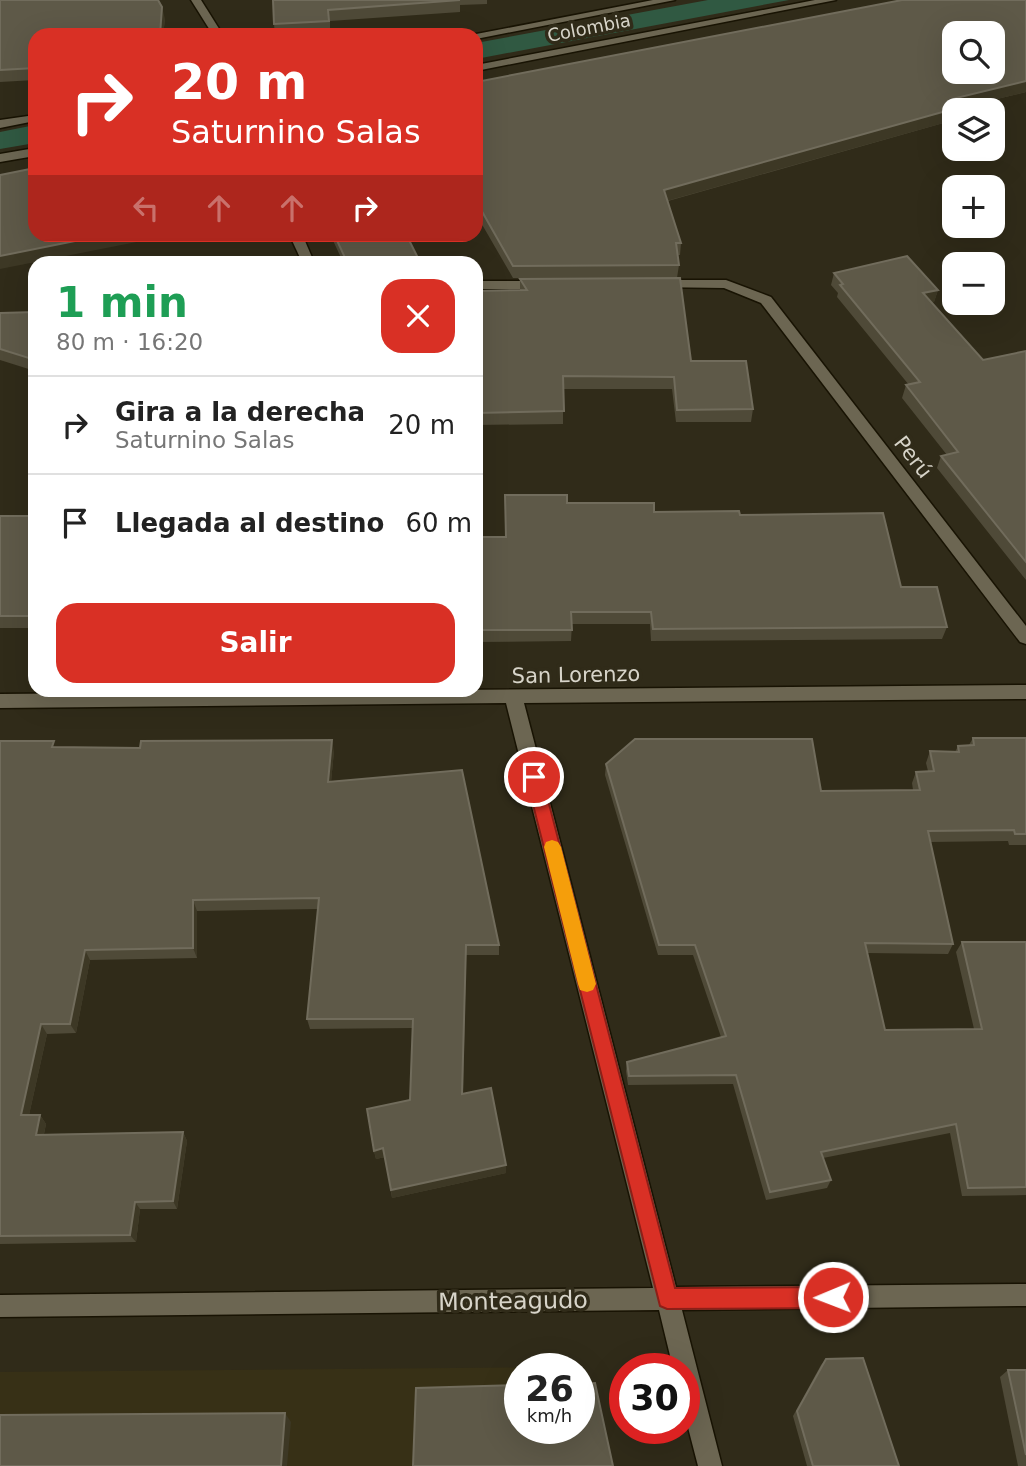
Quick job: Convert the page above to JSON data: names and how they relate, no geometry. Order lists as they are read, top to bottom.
{
  "streets": {
    "street": [
      "Colombia",
      "Perú",
      "San Lorenzo",
      "Monteagudo"
    ]
  },
  "page": {
    "map_buttons": ["+", "−"],
    "turn": ["20 m", "Saturnino Salas"],
    "heading": ["1 min", "80 m · 16:20"],
    "list": [
      {
        "name": "Gira a la derecha",
        "note": "Saturnino Salas",
        "value": "20 m"
      },
      {
        "name": "Llegada al destino",
        "value": "60 m"
      }
    ],
    "buttons": "Salir",
    "speed": "26 km/h",
    "limit": "30"
  }
}
